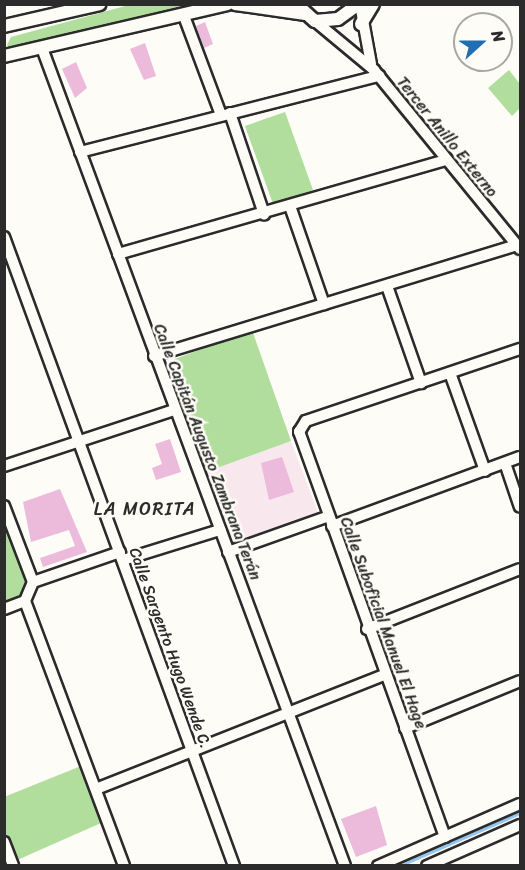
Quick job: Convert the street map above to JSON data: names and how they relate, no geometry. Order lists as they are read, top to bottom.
{
  "streets": {
    "street": [
      "Tercer Anillo Externo",
      "Calle Capitán Augusto Zambrana Terán",
      "Calle Suboficial Manuel El Hage",
      "Calle Sargento Hugo Wende C."
    ]
  },
  "districts": ["LA MORITA"],
  "north": "right"
}
